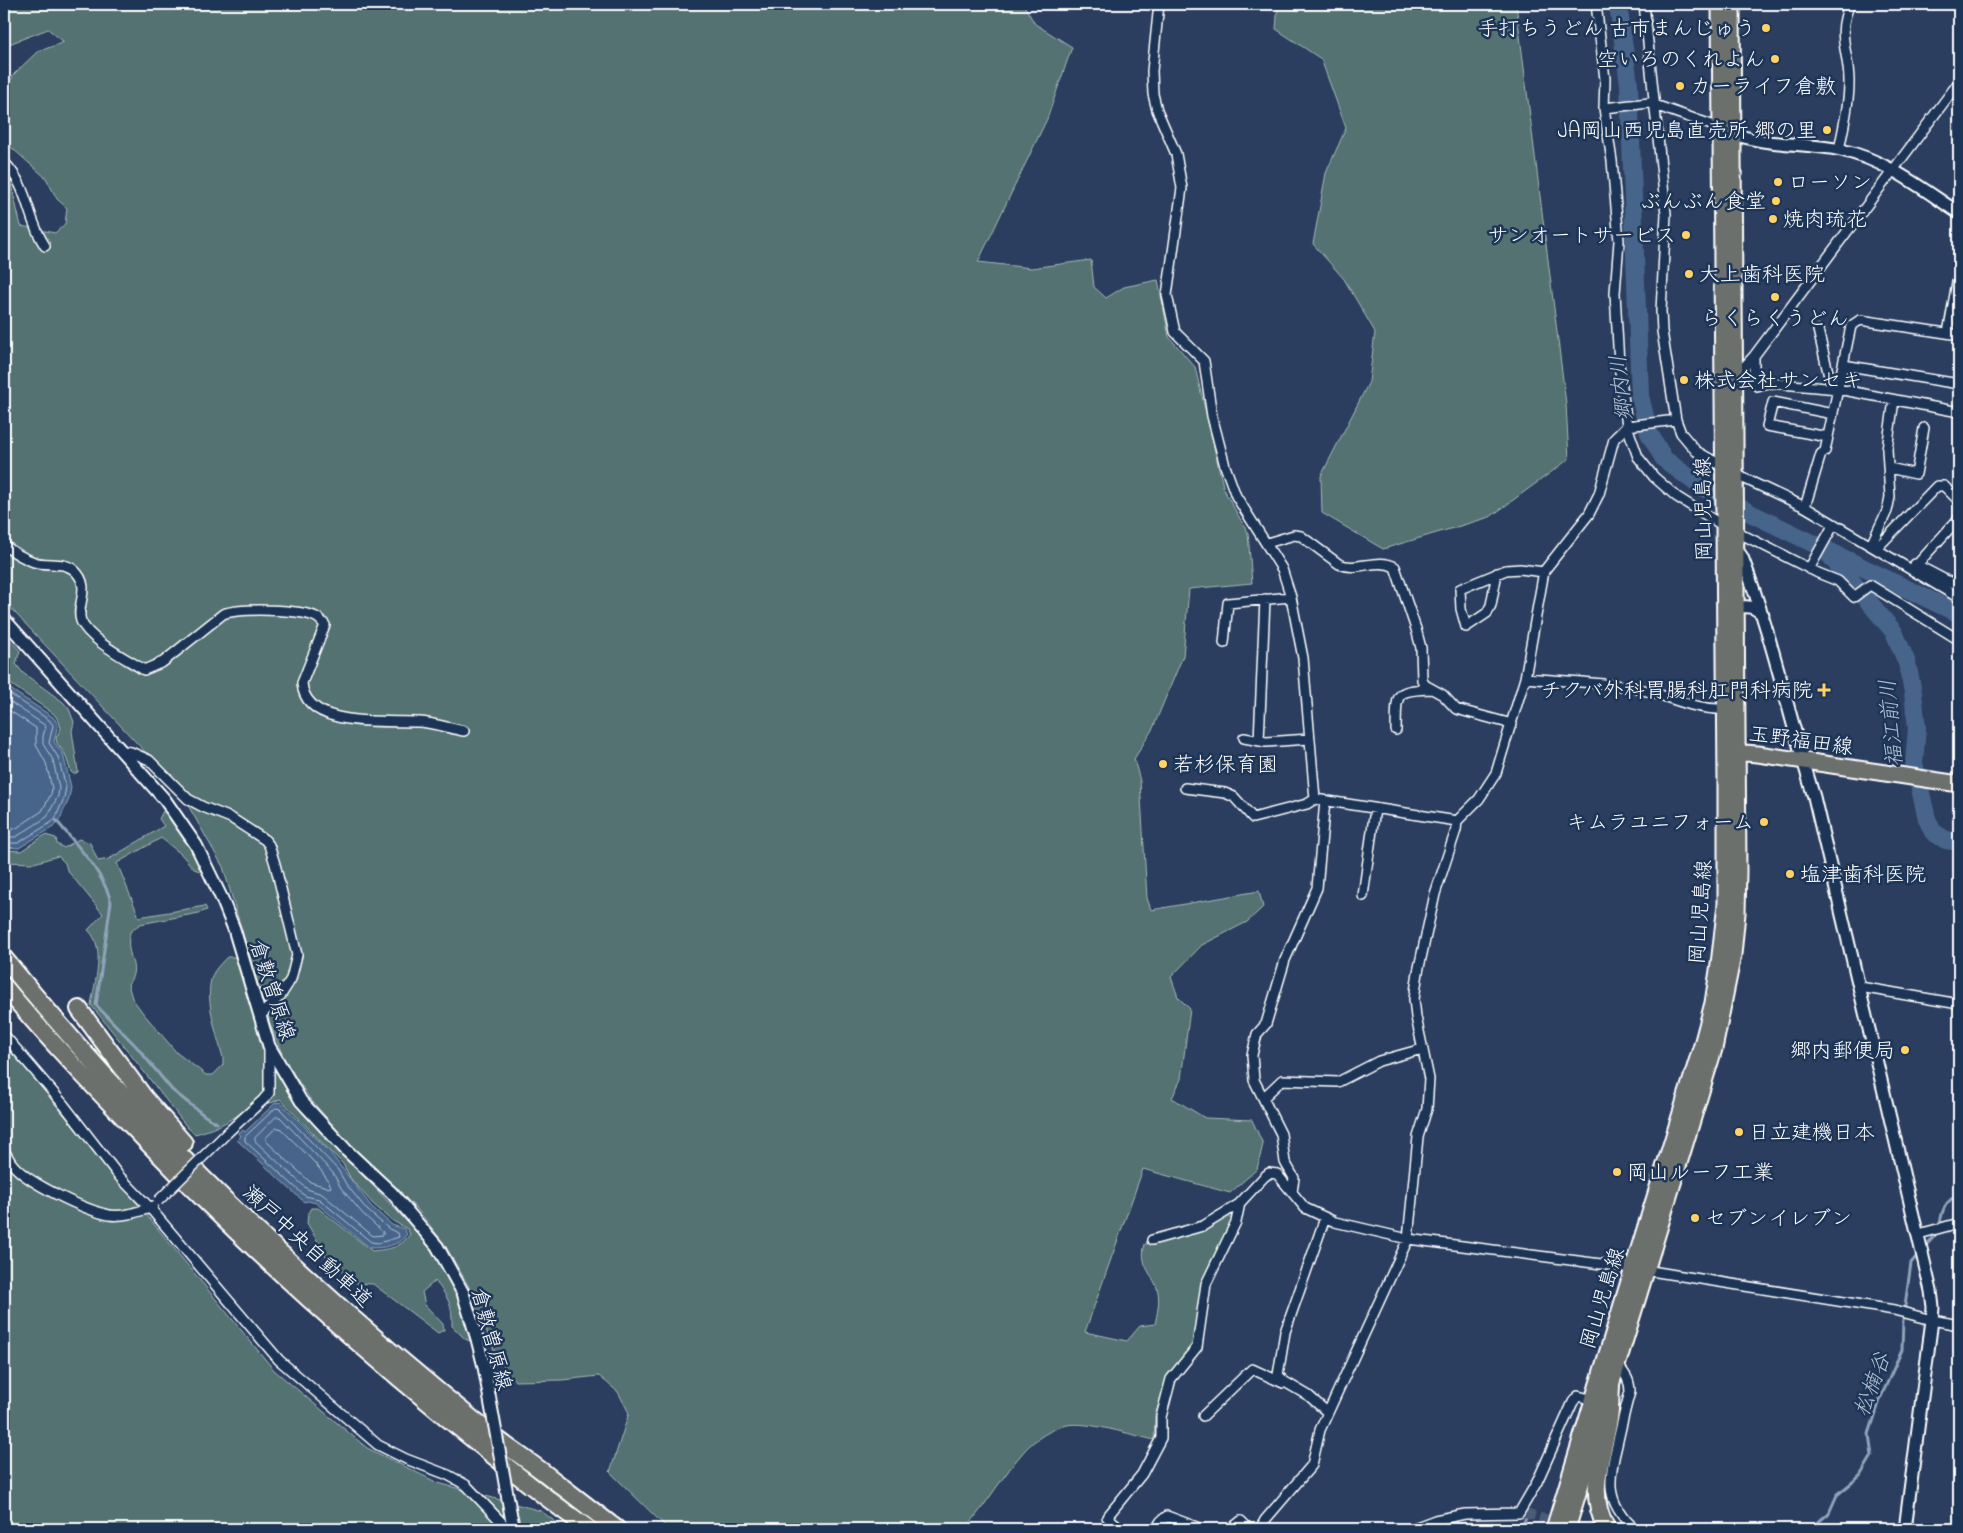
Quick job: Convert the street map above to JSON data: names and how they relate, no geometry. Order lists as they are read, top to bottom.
{
  "streets": {
    "highway": ["瀬戸中央自動車道"],
    "main road": ["岡山児島線", "玉野福田線"],
    "street": ["倉敷曽原線"]
  },
  "crossings": [
    ["岡山児島線", "玉野福田線"]
  ],
  "water": ["郷内川", "福江前川", "松楠谷"],
  "places": {
    "other": [
      "手打ちうどん 古市まんじゅう",
      "空いろのくれよん",
      "カーライフ倉敷",
      "JA岡山西児島直売所 郷の里",
      "ローソン",
      "ぶんぶん食堂",
      "焼肉琉花",
      "サンオートサービス",
      "大上歯科医院",
      "らくらくうどん",
      "株式会社サンセキ",
      "若杉保育園",
      "キムラユニフォーム",
      "塩津歯科医院",
      "郷内郵便局",
      "日立建機日本",
      "岡山ルーフ工業",
      "セブンイレブン"
    ],
    "health": ["チクバ外科胃腸科肛門科病院"]
  }
}
